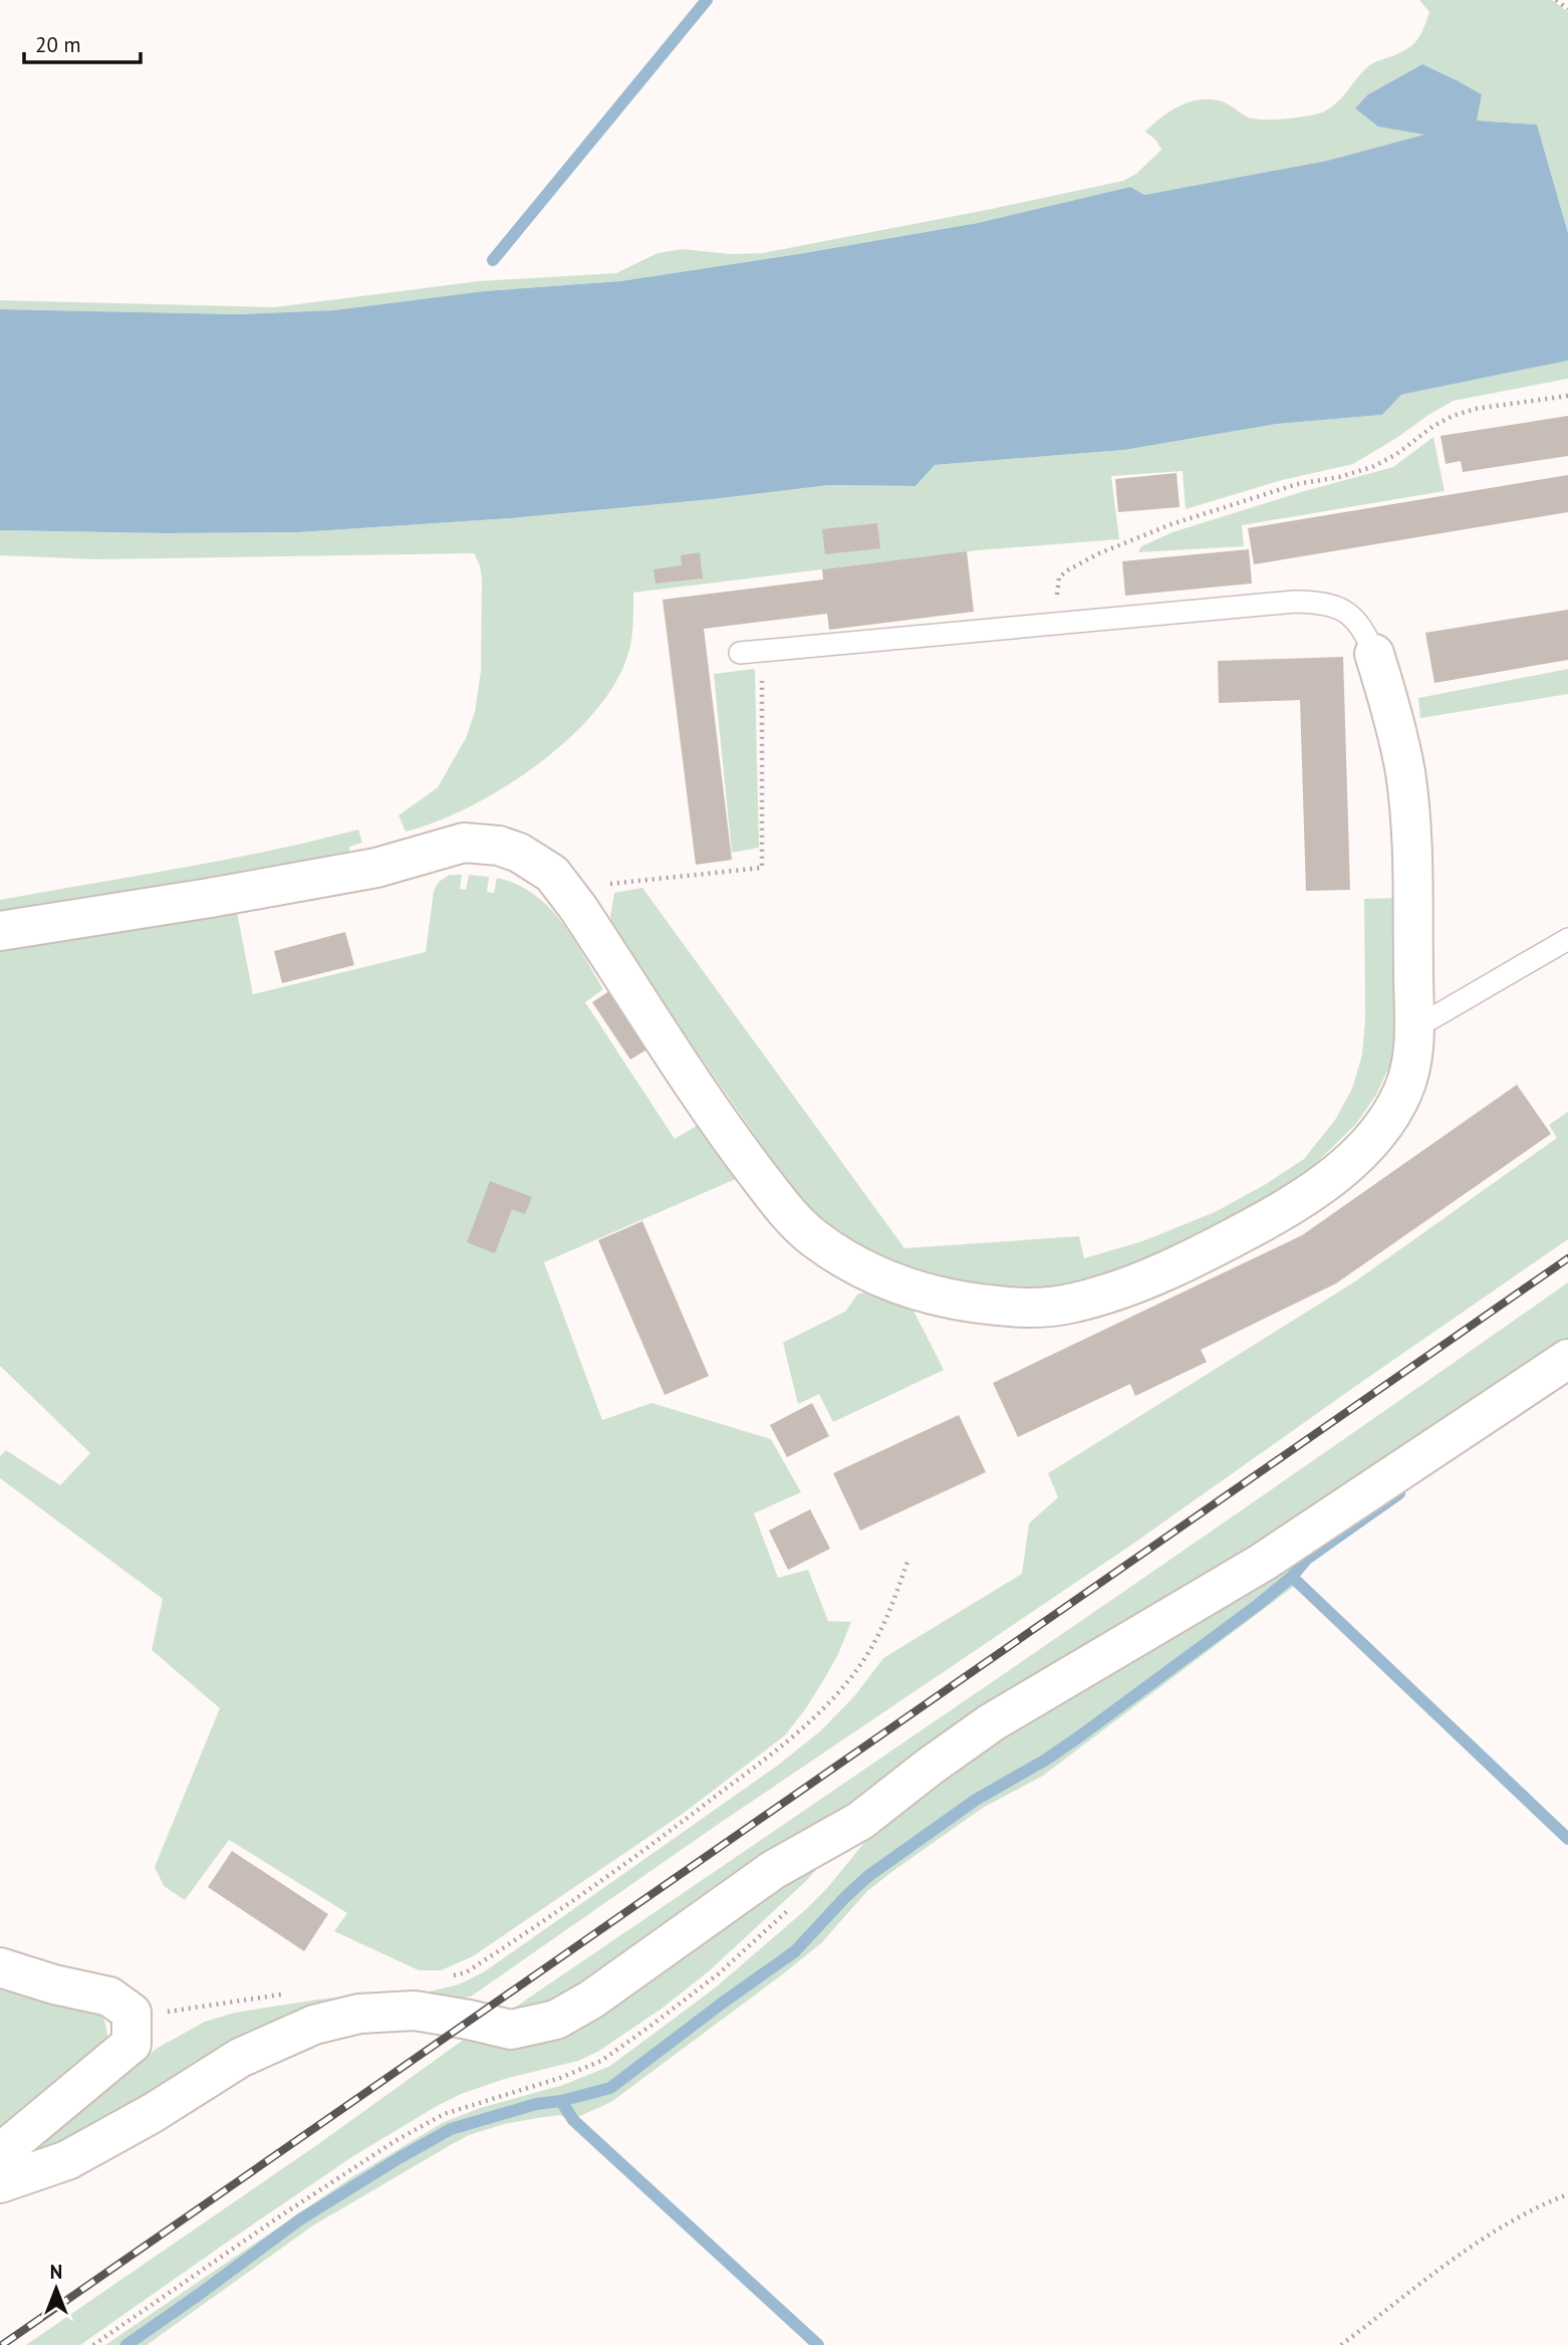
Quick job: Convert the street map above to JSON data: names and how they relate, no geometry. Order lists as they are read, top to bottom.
{
  "scale_bar": "20 m",
  "north": "top"
}
